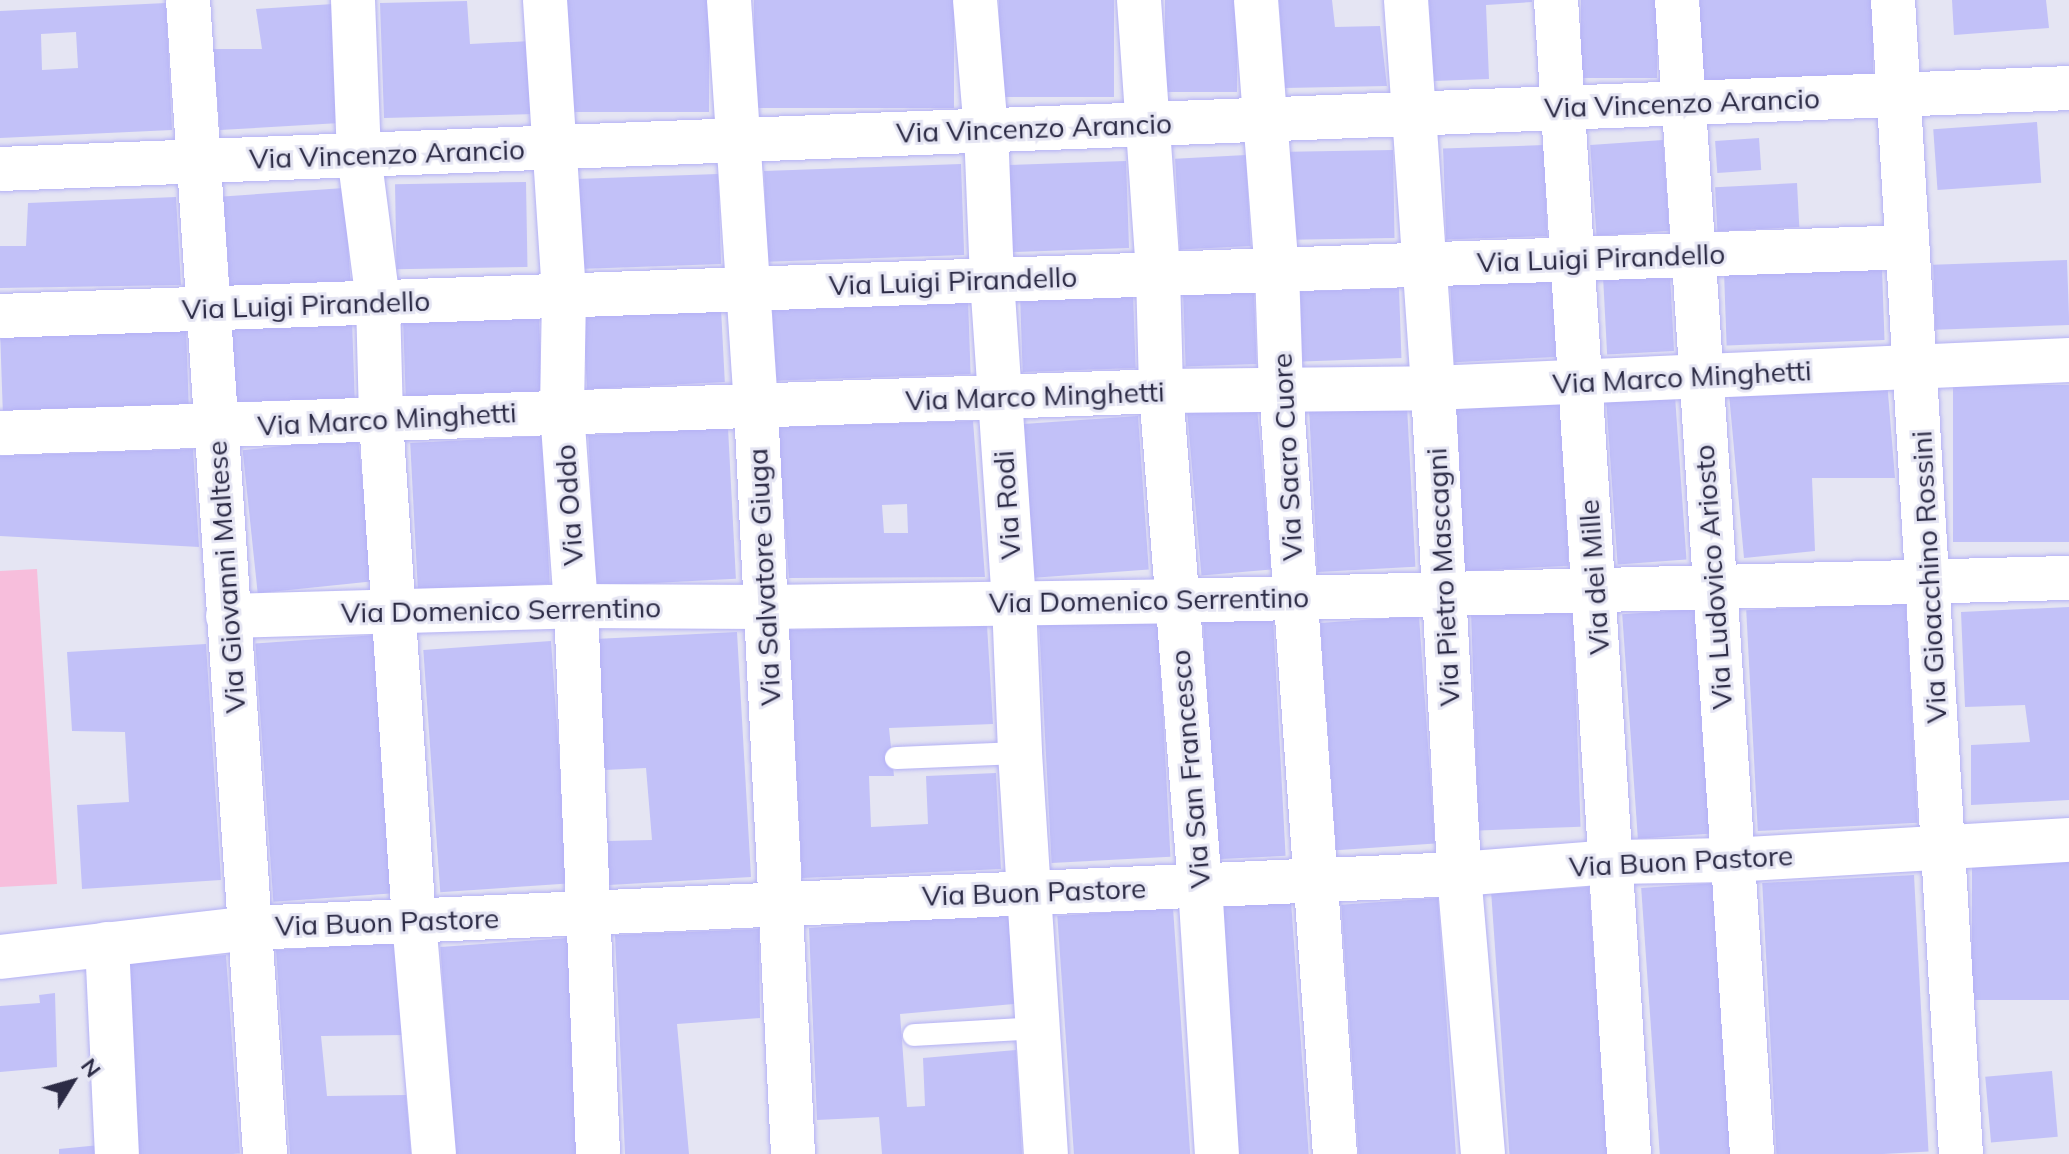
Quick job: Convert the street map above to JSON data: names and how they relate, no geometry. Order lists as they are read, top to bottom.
{
  "streets": {
    "street": [
      "Via Vincenzo Arancio",
      "Via Luigi Pirandello",
      "Via Marco Minghetti",
      "Via Sacro Cuore",
      "Via Oddo",
      "Via Rodi",
      "Via Giovanni Maltese",
      "Via Salvatore Giuga",
      "Via Pietro Mascagni",
      "Via dei Mille",
      "Via Ludovico Ariosto",
      "Via Gioacchino Rossini",
      "Via Domenico Serrentino",
      "Via San Francesco",
      "Via Buon Pastore"
    ]
  },
  "crossings": [
    ["Via Vincenzo Arancio", "Via Sacro Cuore"],
    ["Via Vincenzo Arancio", "Via Oddo"],
    ["Via Vincenzo Arancio", "Via Rodi"],
    ["Via Vincenzo Arancio", "Via Giovanni Maltese"],
    ["Via Vincenzo Arancio", "Via Salvatore Giuga"],
    ["Via Vincenzo Arancio", "Via Pietro Mascagni"],
    ["Via Vincenzo Arancio", "Via dei Mille"],
    ["Via Vincenzo Arancio", "Via Ludovico Ariosto"],
    ["Via Vincenzo Arancio", "Via Gioacchino Rossini"],
    ["Via Vincenzo Arancio", "Via San Francesco"],
    ["Via Luigi Pirandello", "Via Sacro Cuore"],
    ["Via Luigi Pirandello", "Via Oddo"],
    ["Via Luigi Pirandello", "Via Rodi"],
    ["Via Luigi Pirandello", "Via Giovanni Maltese"],
    ["Via Luigi Pirandello", "Via Salvatore Giuga"],
    ["Via Luigi Pirandello", "Via Pietro Mascagni"],
    ["Via Luigi Pirandello", "Via dei Mille"],
    ["Via Luigi Pirandello", "Via Ludovico Ariosto"],
    ["Via Luigi Pirandello", "Via Gioacchino Rossini"],
    ["Via Luigi Pirandello", "Via San Francesco"],
    ["Via Marco Minghetti", "Via Sacro Cuore"],
    ["Via Marco Minghetti", "Via Oddo"],
    ["Via Marco Minghetti", "Via Rodi"],
    ["Via Marco Minghetti", "Via Giovanni Maltese"],
    ["Via Marco Minghetti", "Via Salvatore Giuga"],
    ["Via Marco Minghetti", "Via Pietro Mascagni"],
    ["Via Marco Minghetti", "Via dei Mille"],
    ["Via Marco Minghetti", "Via Ludovico Ariosto"],
    ["Via Marco Minghetti", "Via Gioacchino Rossini"],
    ["Via Marco Minghetti", "Via San Francesco"],
    ["Via Sacro Cuore", "Via Domenico Serrentino"],
    ["Via Sacro Cuore", "Via Buon Pastore"],
    ["Via Oddo", "Via Domenico Serrentino"],
    ["Via Oddo", "Via Buon Pastore"],
    ["Via Rodi", "Via Domenico Serrentino"],
    ["Via Rodi", "Via Buon Pastore"],
    ["Via Giovanni Maltese", "Via Domenico Serrentino"],
    ["Via Giovanni Maltese", "Via Buon Pastore"],
    ["Via Salvatore Giuga", "Via Domenico Serrentino"],
    ["Via Salvatore Giuga", "Via Buon Pastore"],
    ["Via Pietro Mascagni", "Via Domenico Serrentino"],
    ["Via Pietro Mascagni", "Via Buon Pastore"],
    ["Via dei Mille", "Via Domenico Serrentino"],
    ["Via dei Mille", "Via Buon Pastore"],
    ["Via Ludovico Ariosto", "Via Domenico Serrentino"],
    ["Via Ludovico Ariosto", "Via Buon Pastore"],
    ["Via Gioacchino Rossini", "Via Domenico Serrentino"],
    ["Via Gioacchino Rossini", "Via Buon Pastore"],
    ["Via Domenico Serrentino", "Via San Francesco"],
    ["Via San Francesco", "Via Buon Pastore"]
  ],
  "north": "top right"
}
